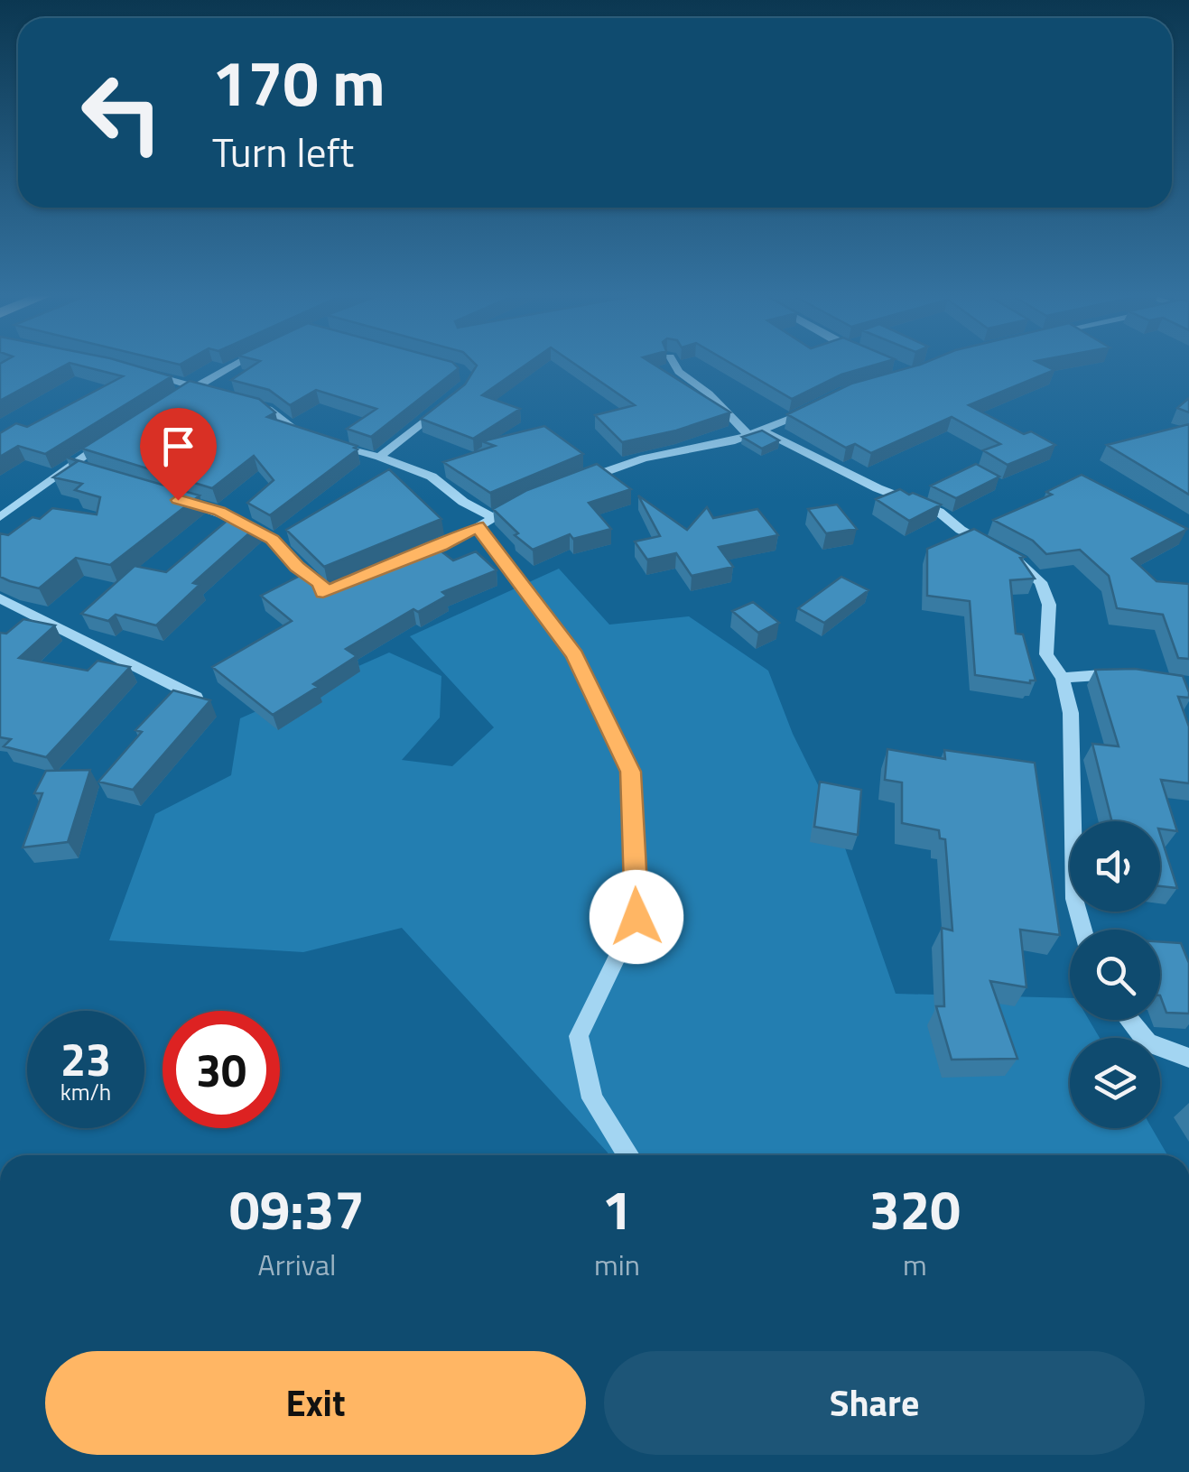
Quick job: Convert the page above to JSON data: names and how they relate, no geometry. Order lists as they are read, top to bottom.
{
  "page": {
    "turn": ["170 m", "Turn left"],
    "speed": "23 km/h",
    "limit": "30",
    "eta": [
      "09:37",
      "Arrival",
      "1",
      "min",
      "320",
      "m"
    ],
    "buttons": ["Exit", "Share"]
  }
}
